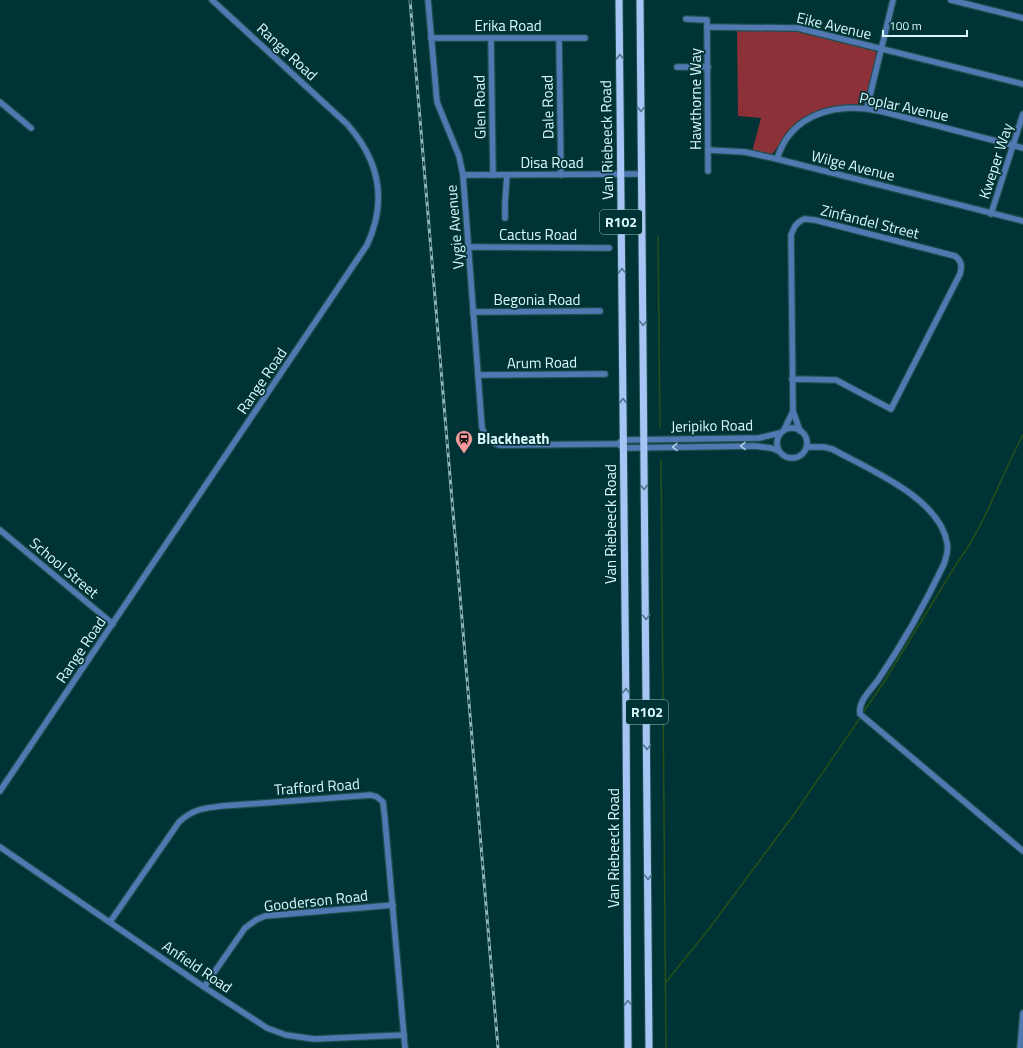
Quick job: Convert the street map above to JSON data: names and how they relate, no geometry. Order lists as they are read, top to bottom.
{
  "streets": {
    "main road": ["Van Riebeeck Road", "R102"],
    "street": [
      "Erika Road",
      "Eike Avenue",
      "Range Road",
      "Hawthorne Way",
      "Glen Road",
      "Dale Road",
      "Poplar Avenue",
      "Kweper Way",
      "Disa Road",
      "Wilge Avenue",
      "Zinfandel Street",
      "Vygie Avenue",
      "Cactus Road",
      "Begonia Road",
      "Arum Road",
      "Jeripiko Road",
      "School Street",
      "Trafford Road",
      "Gooderson Road",
      "Anfield Road"
    ]
  },
  "crossings": [
    ["Erika Road", "Glen Road"],
    ["Erika Road", "Dale Road"],
    ["Erika Road", "Vygie Avenue"],
    ["Eike Avenue", "Hawthorne Way"],
    ["Range Road", "School Street"],
    ["Hawthorne Way", "Wilge Avenue"],
    ["Glen Road", "Disa Road"],
    ["Dale Road", "Disa Road"],
    ["Poplar Avenue", "Kweper Way"],
    ["Poplar Avenue", "Wilge Avenue"],
    ["Van Riebeeck Road", "Disa Road"],
    ["Van Riebeeck Road", "Jeripiko Road"],
    ["Kweper Way", "Wilge Avenue"],
    ["Disa Road", "R102"],
    ["Disa Road", "Vygie Avenue"],
    ["R102", "Jeripiko Road"],
    ["Zinfandel Street", "Jeripiko Road"],
    ["Vygie Avenue", "Cactus Road"],
    ["Vygie Avenue", "Begonia Road"],
    ["Vygie Avenue", "Arum Road"],
    ["Vygie Avenue", "Jeripiko Road"],
    ["Trafford Road", "Gooderson Road"],
    ["Trafford Road", "Anfield Road"],
    ["Gooderson Road", "Anfield Road"]
  ],
  "places": {
    "station": ["Blackheath"]
  },
  "scale_bar": "100 m"
}
